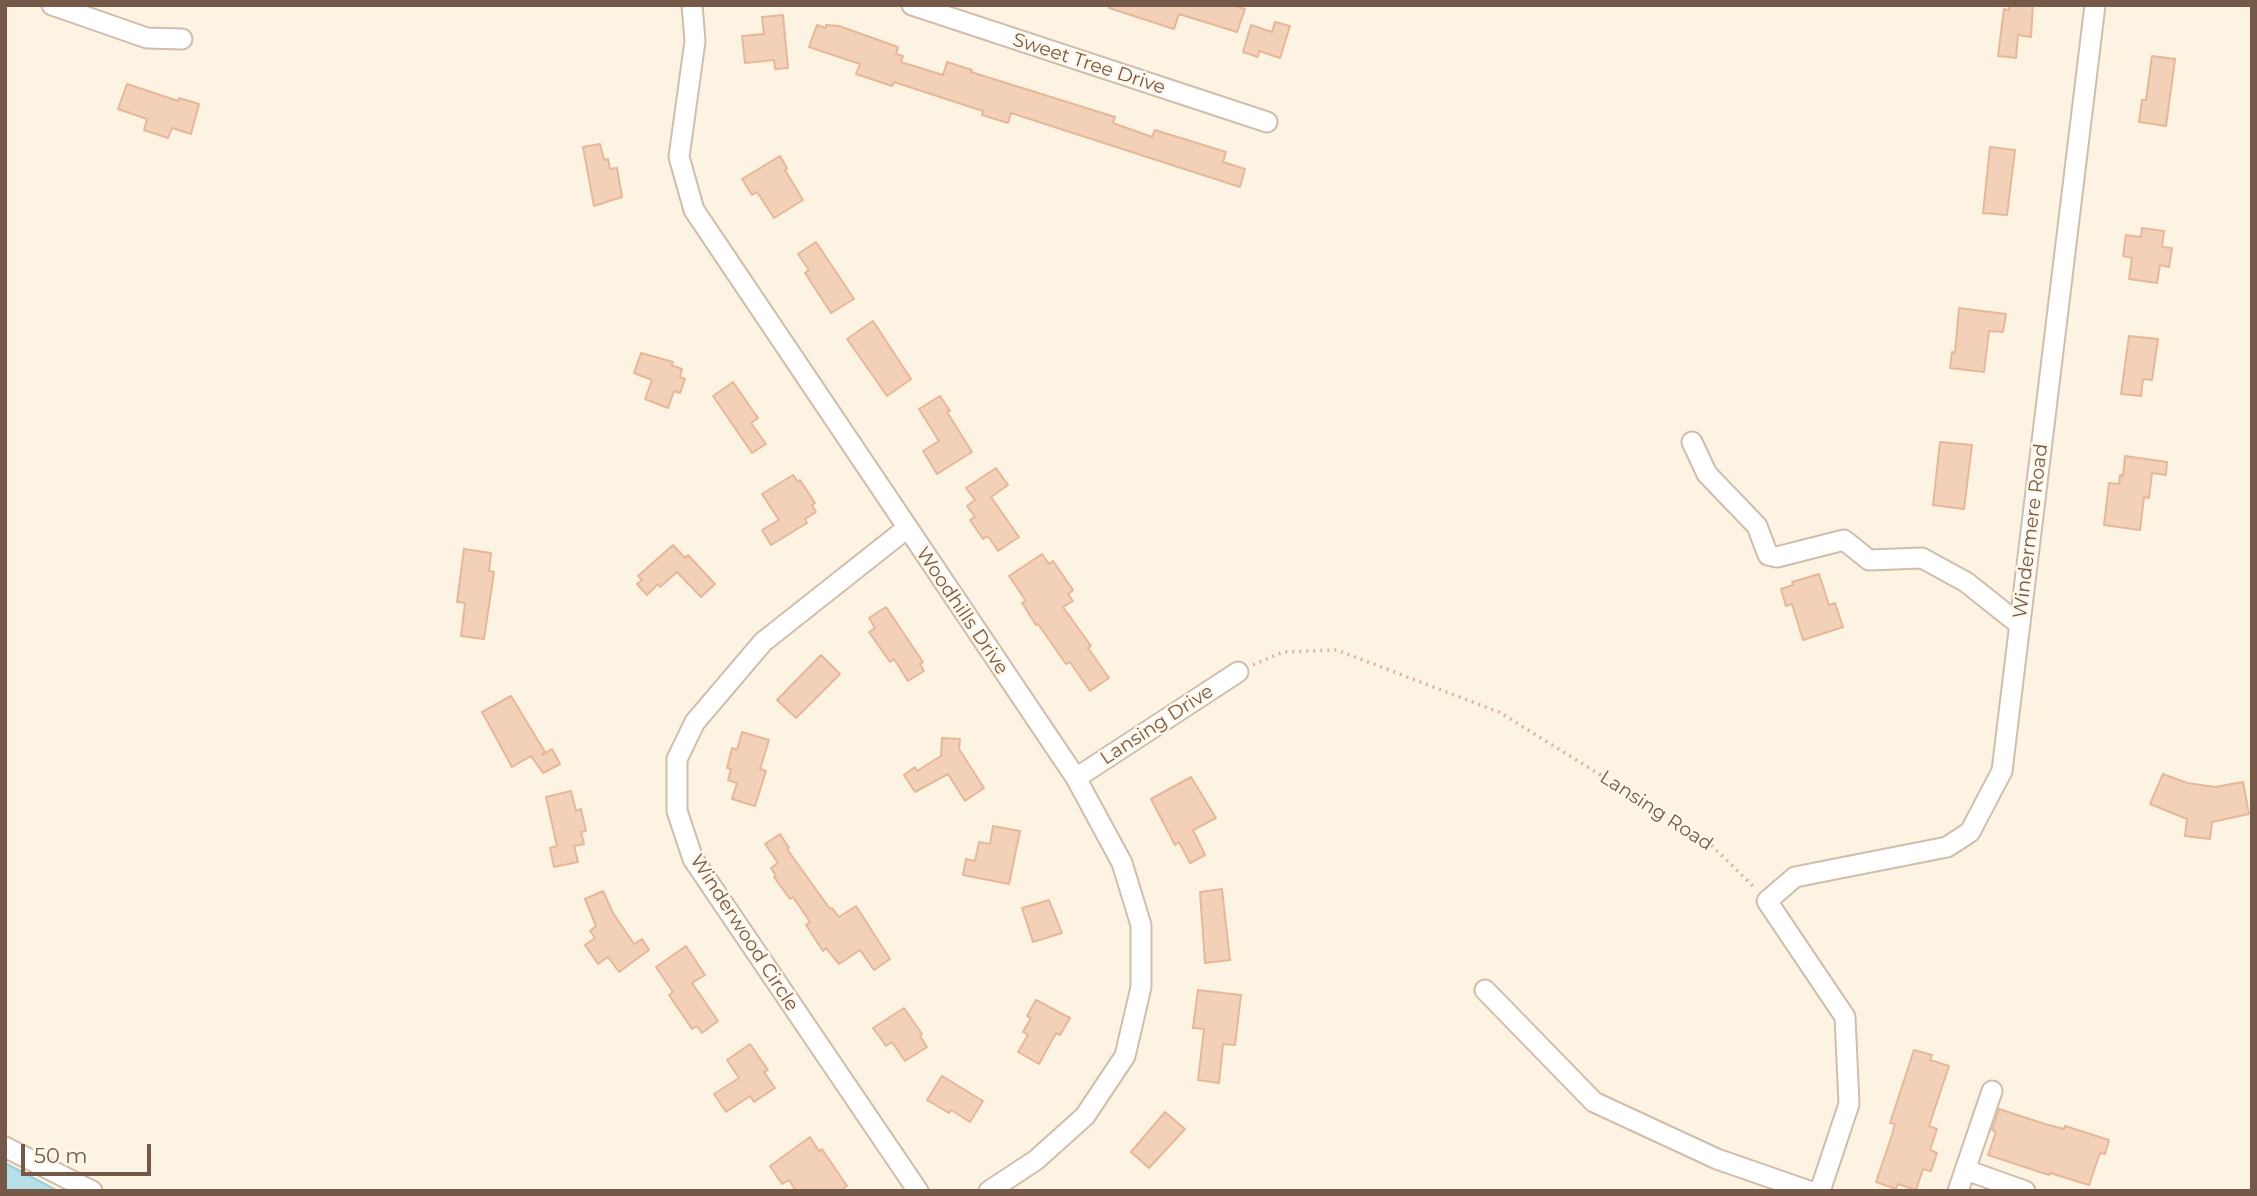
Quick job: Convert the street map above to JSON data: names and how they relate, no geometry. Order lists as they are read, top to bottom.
{
  "streets": {
    "street": [
      "Sweet Tree Drive",
      "Windermere Road",
      "Woodhills Drive",
      "Lansing Drive",
      "Winderwood Circle"
    ],
    "path": ["Lansing Road"]
  },
  "crossings": [
    ["Windermere Road", "Lansing Road"],
    ["Woodhills Drive", "Lansing Drive"],
    ["Woodhills Drive", "Winderwood Circle"],
    ["Lansing Drive", "Lansing Road"]
  ],
  "scale_bar": "50 m"
}
